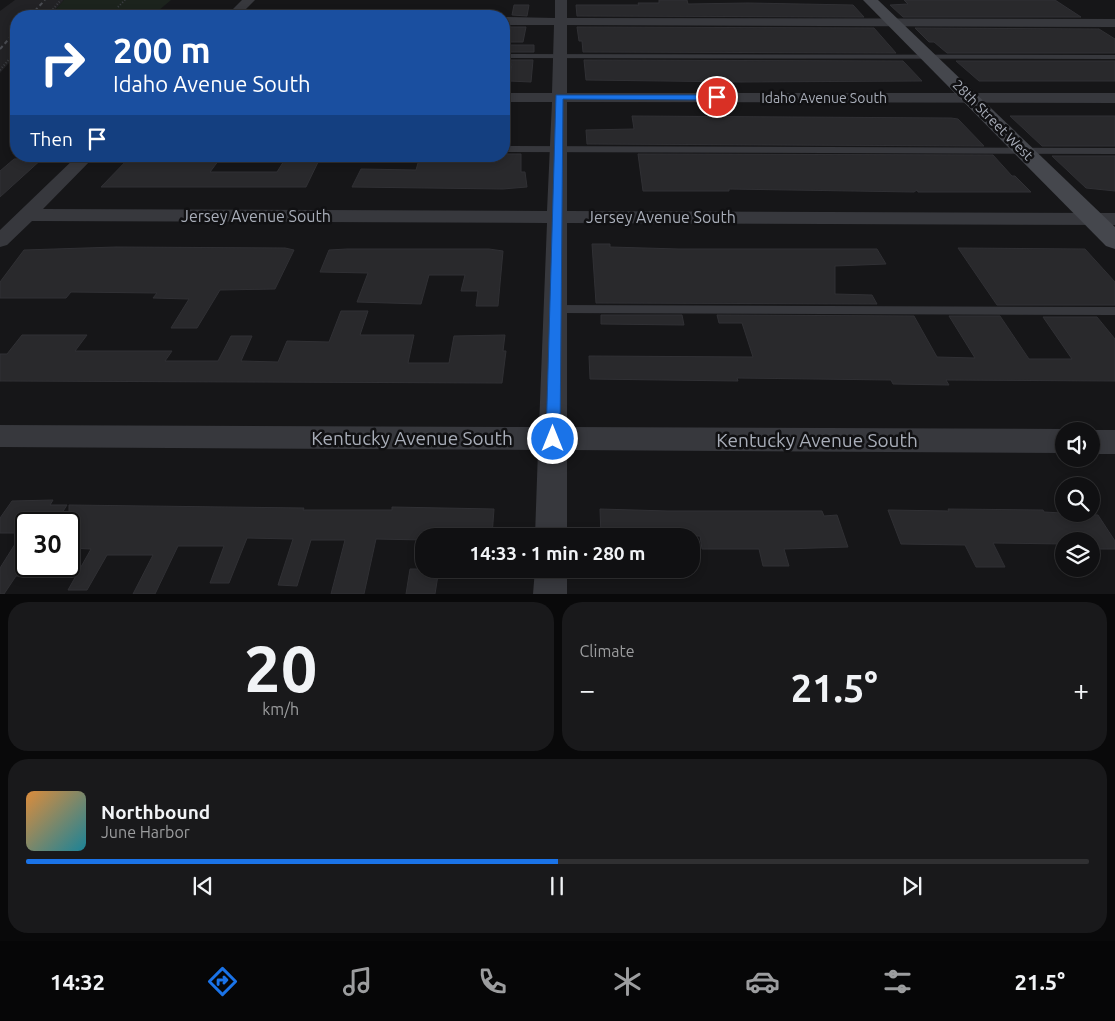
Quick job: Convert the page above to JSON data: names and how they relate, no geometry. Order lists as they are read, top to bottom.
{
  "streets": {
    "street": [
      "Idaho Avenue South",
      "28th Street West",
      "Jersey Avenue South",
      "Kentucky Avenue South"
    ]
  },
  "crossings": [
    ["Idaho Avenue South", "28th Street West"],
    ["28th Street West", "Jersey Avenue South"]
  ],
  "page": {
    "turn": ["200 m", "Idaho Avenue South"],
    "then": "Then",
    "limit": "30",
    "trip": "14:33 · 1 min · 280 m",
    "tile": [
      ["20", "km/h"],
      "Climate"
    ],
    "heat": ["−", "21.5°", "+"],
    "song": ["Northbound", "June Harbor"],
    "tabs": ["14:32", "21.5°"]
  }
}
